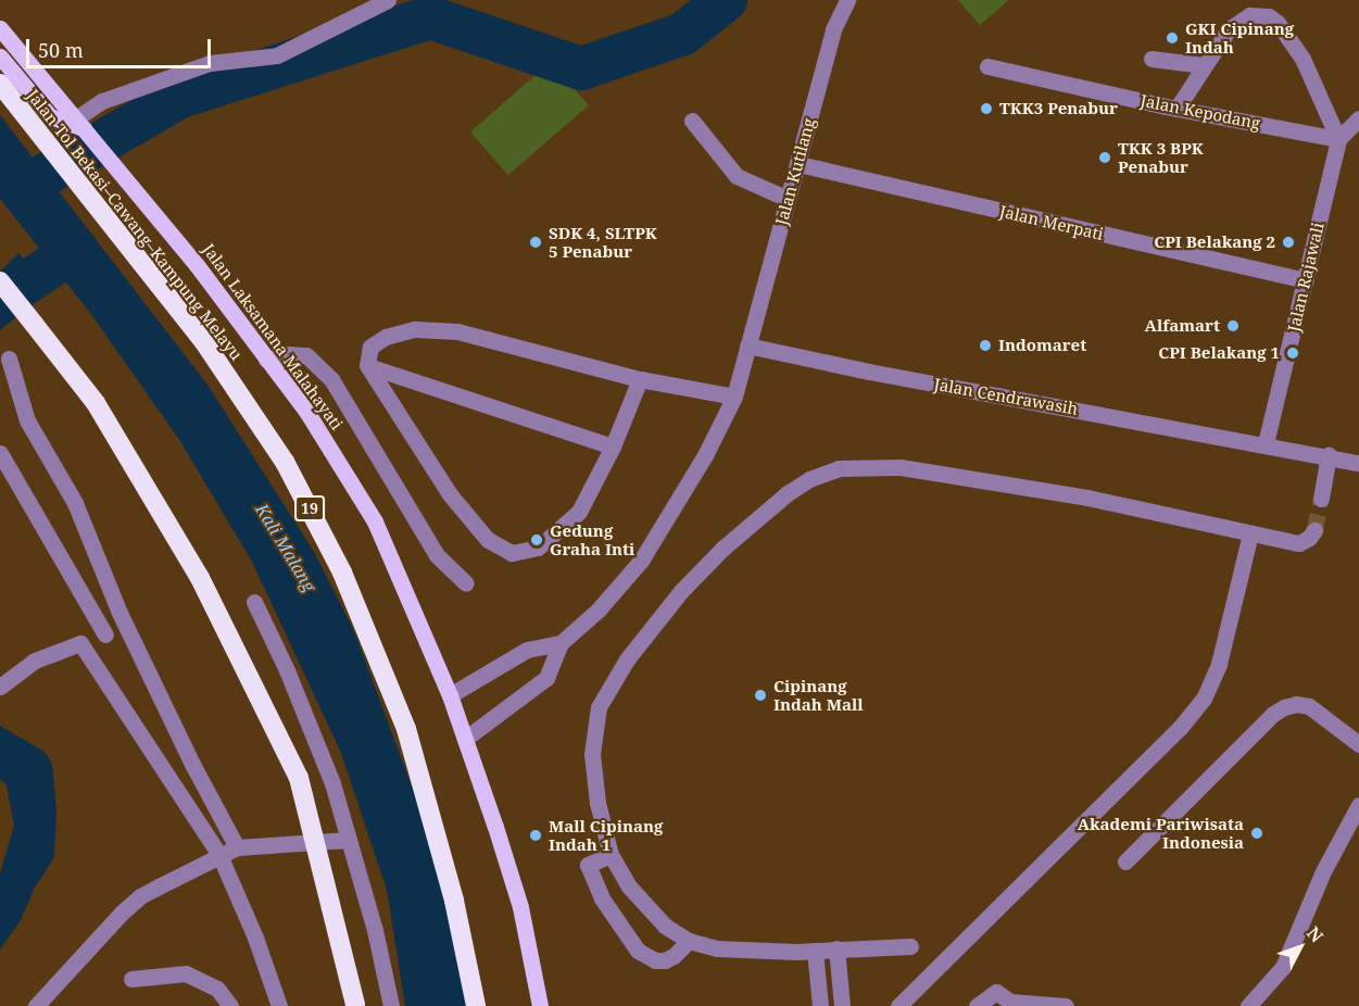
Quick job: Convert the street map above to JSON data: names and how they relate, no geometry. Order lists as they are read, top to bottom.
{
  "streets": {
    "highway": ["Jalan Tol Bekasi–Cawang–Kampung Melayu", "19"],
    "main road": ["Jalan Laksamana Malahayati"],
    "street": [
      "Jalan Kepodang",
      "Jalan Kutilang",
      "Jalan Merpati",
      "Jalan Rajawali",
      "Jalan Cendrawasih"
    ]
  },
  "crossings": [
    ["Jalan Kepodang", "Jalan Rajawali"],
    ["Jalan Kutilang", "Jalan Merpati"],
    ["Jalan Kutilang", "Jalan Cendrawasih"],
    ["Jalan Merpati", "Jalan Rajawali"],
    ["Jalan Rajawali", "Jalan Cendrawasih"]
  ],
  "water": ["Kali Malang"],
  "places": [
    "GKI Cipinang Indah",
    "TKK3 Penabur",
    "TKK 3 BPK Penabur",
    "SDK 4, SLTPK 5 Penabur",
    "CPI Belakang 2",
    "Alfamart",
    "Indomaret",
    "CPI Belakang 1",
    "Gedung Graha Inti",
    "Cipinang Indah Mall",
    "Akademi Pariwisata Indonesia",
    "Mall Cipinang Indah 1"
  ],
  "scale_bar": "50 m",
  "north": "top right"
}
